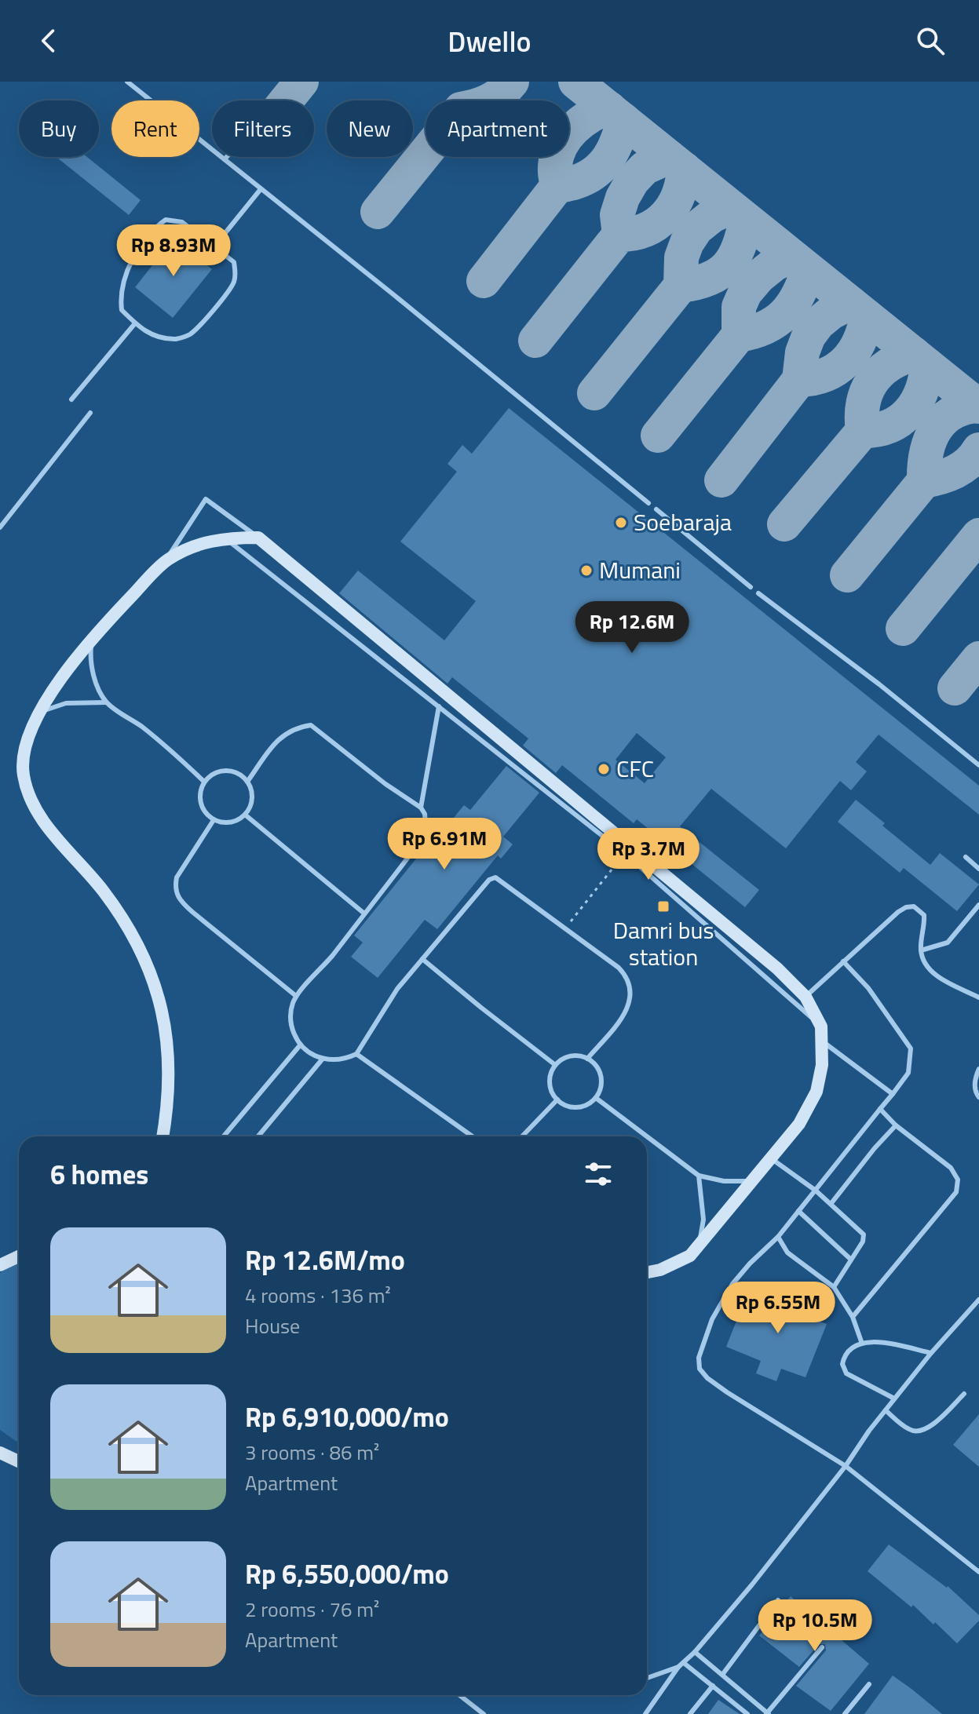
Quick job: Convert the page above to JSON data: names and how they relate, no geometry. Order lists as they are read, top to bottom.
{
  "places": {
    "other": ["Soebaraja", "Mumani", "CFC"],
    "transit": ["Damri bus station"]
  },
  "page": {
    "header": "Dwello",
    "chip": [
      "Buy",
      "Rent",
      "Filters",
      "New",
      "Apartment"
    ],
    "price": [
      "Rp 8.93M",
      "Rp 12.6M",
      "Rp 6.91M",
      "Rp 3.7M",
      "Rp 6.55M",
      "Rp 10.5M"
    ],
    "heading": "6 homes",
    "list": [
      {
        "name": "Rp 12.6M/mo",
        "note": "4 rooms · 136 m² · House"
      },
      {
        "name": "Rp 6,910,000/mo",
        "note": "3 rooms · 86 m² · Apartment"
      },
      {
        "name": "Rp 6,550,000/mo",
        "note": "2 rooms · 76 m² · Apartment"
      }
    ]
  }
}
